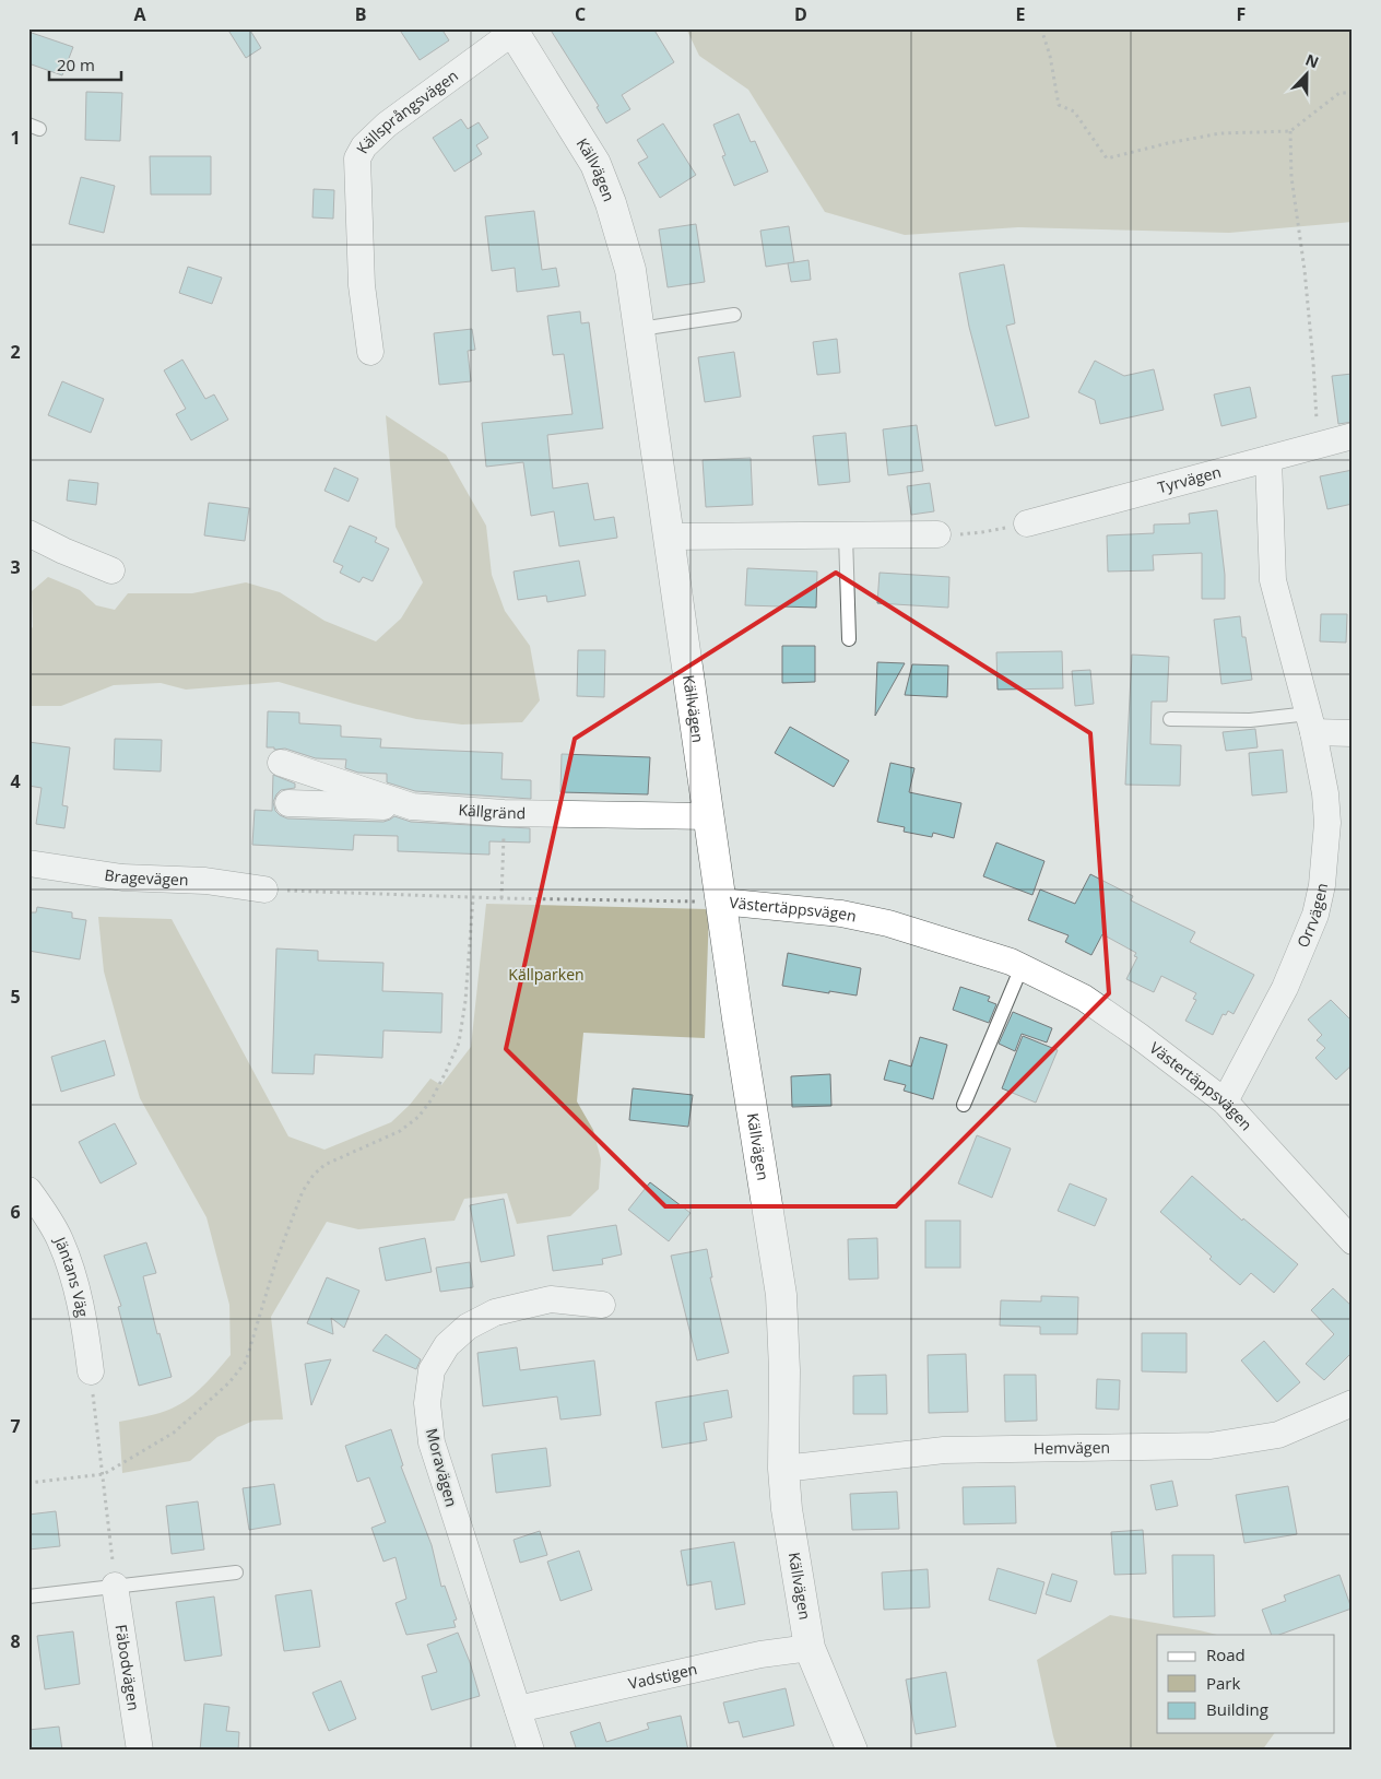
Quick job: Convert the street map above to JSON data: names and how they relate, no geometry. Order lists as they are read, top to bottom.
{
  "streets": {
    "street": [
      "Källsprångsvägen",
      "Källvägen",
      "Tyrvägen",
      "Källgränd",
      "Bragevägen",
      "Västertäppsvägen",
      "Orrvägen",
      "Jäntans Väg",
      "Hemvägen",
      "Moravägen",
      "Fäbodvägen",
      "Vadstigen"
    ]
  },
  "crossings": [
    ["Källsprångsvägen", "Källvägen"],
    ["Källvägen", "Källgränd"],
    ["Källvägen", "Västertäppsvägen"],
    ["Källvägen", "Hemvägen"],
    ["Källvägen", "Vadstigen"],
    ["Tyrvägen", "Orrvägen"],
    ["Västertäppsvägen", "Orrvägen"],
    ["Moravägen", "Vadstigen"]
  ],
  "parks": ["Källparken"],
  "legend": ["Road", "Park", "Building"],
  "scale_bar": "20 m",
  "north": "top",
  "grid": {
    "columns": [
      "A",
      "B",
      "C",
      "D",
      "E",
      "F"
    ],
    "rows": [
      "1",
      "2",
      "3",
      "4",
      "5",
      "6",
      "7",
      "8"
    ]
  }
}
